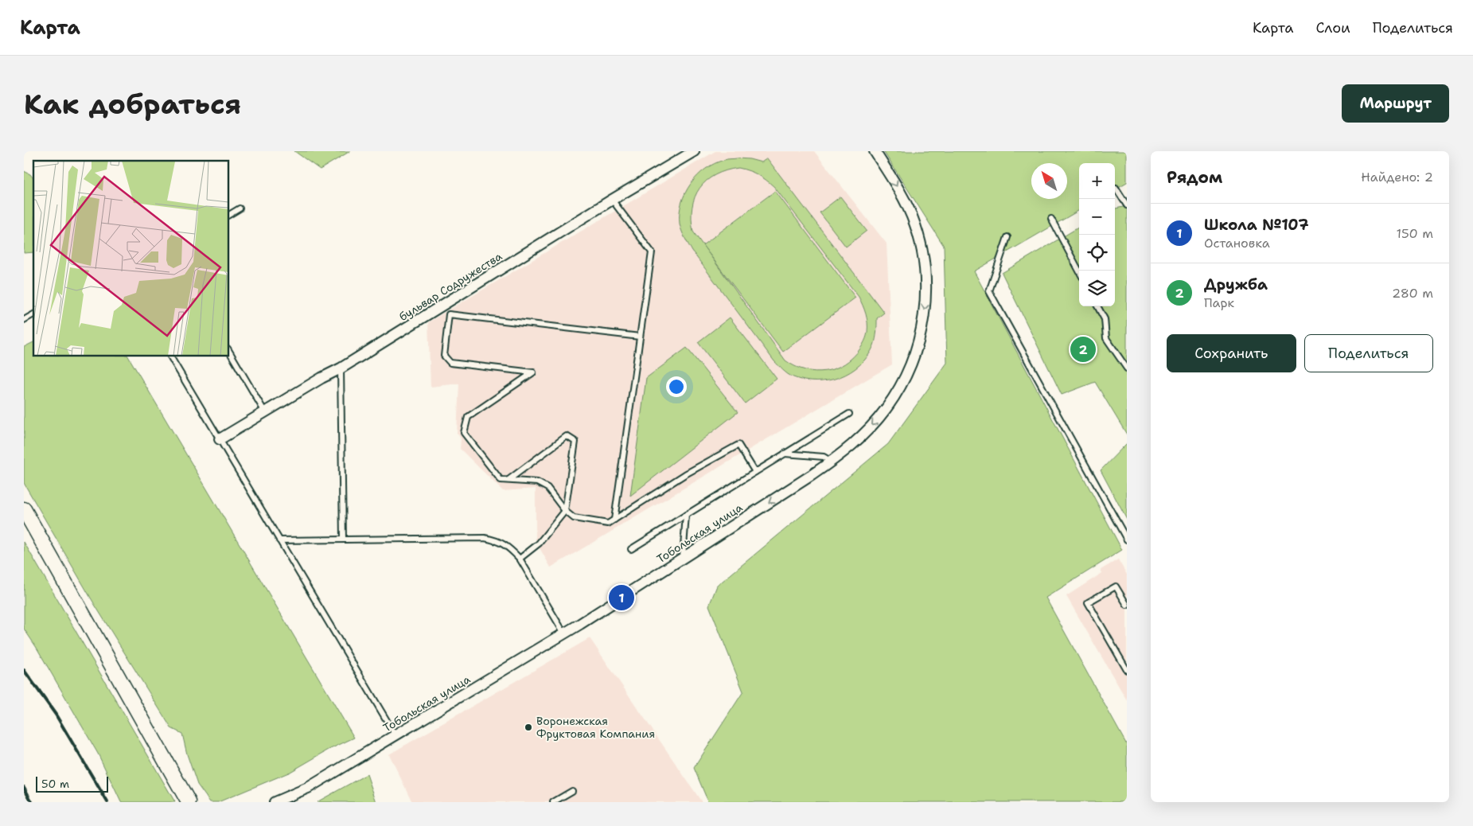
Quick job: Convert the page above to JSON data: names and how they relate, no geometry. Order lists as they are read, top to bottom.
{
  "streets": {
    "street": ["бульвар Содружества", "Тобольская улица"]
  },
  "one_way": ["Тобольская улица"],
  "places": ["Воронежская Фруктовая Компания"],
  "scale_bar": "50 m",
  "north": "top left",
  "page": {
    "header": "Карта",
    "nav": ["Карта", "Слои", "Поделиться"],
    "buttons": [
      "Маршрут",
      ["Сохранить", "Поделиться"]
    ],
    "title": "Как добраться",
    "heading": ["Рядом", "Найдено: 2"],
    "map_buttons": ["+", "−"],
    "list": [
      {
        "mark": "1",
        "name": "Школа №107",
        "note": "Остановка",
        "value": "150 m"
      },
      {
        "mark": "2",
        "name": "Дружба",
        "note": "Парк",
        "value": "280 m"
      }
    ],
    "pins": ["2", "1"],
    "scale": "50 m"
  }
}
